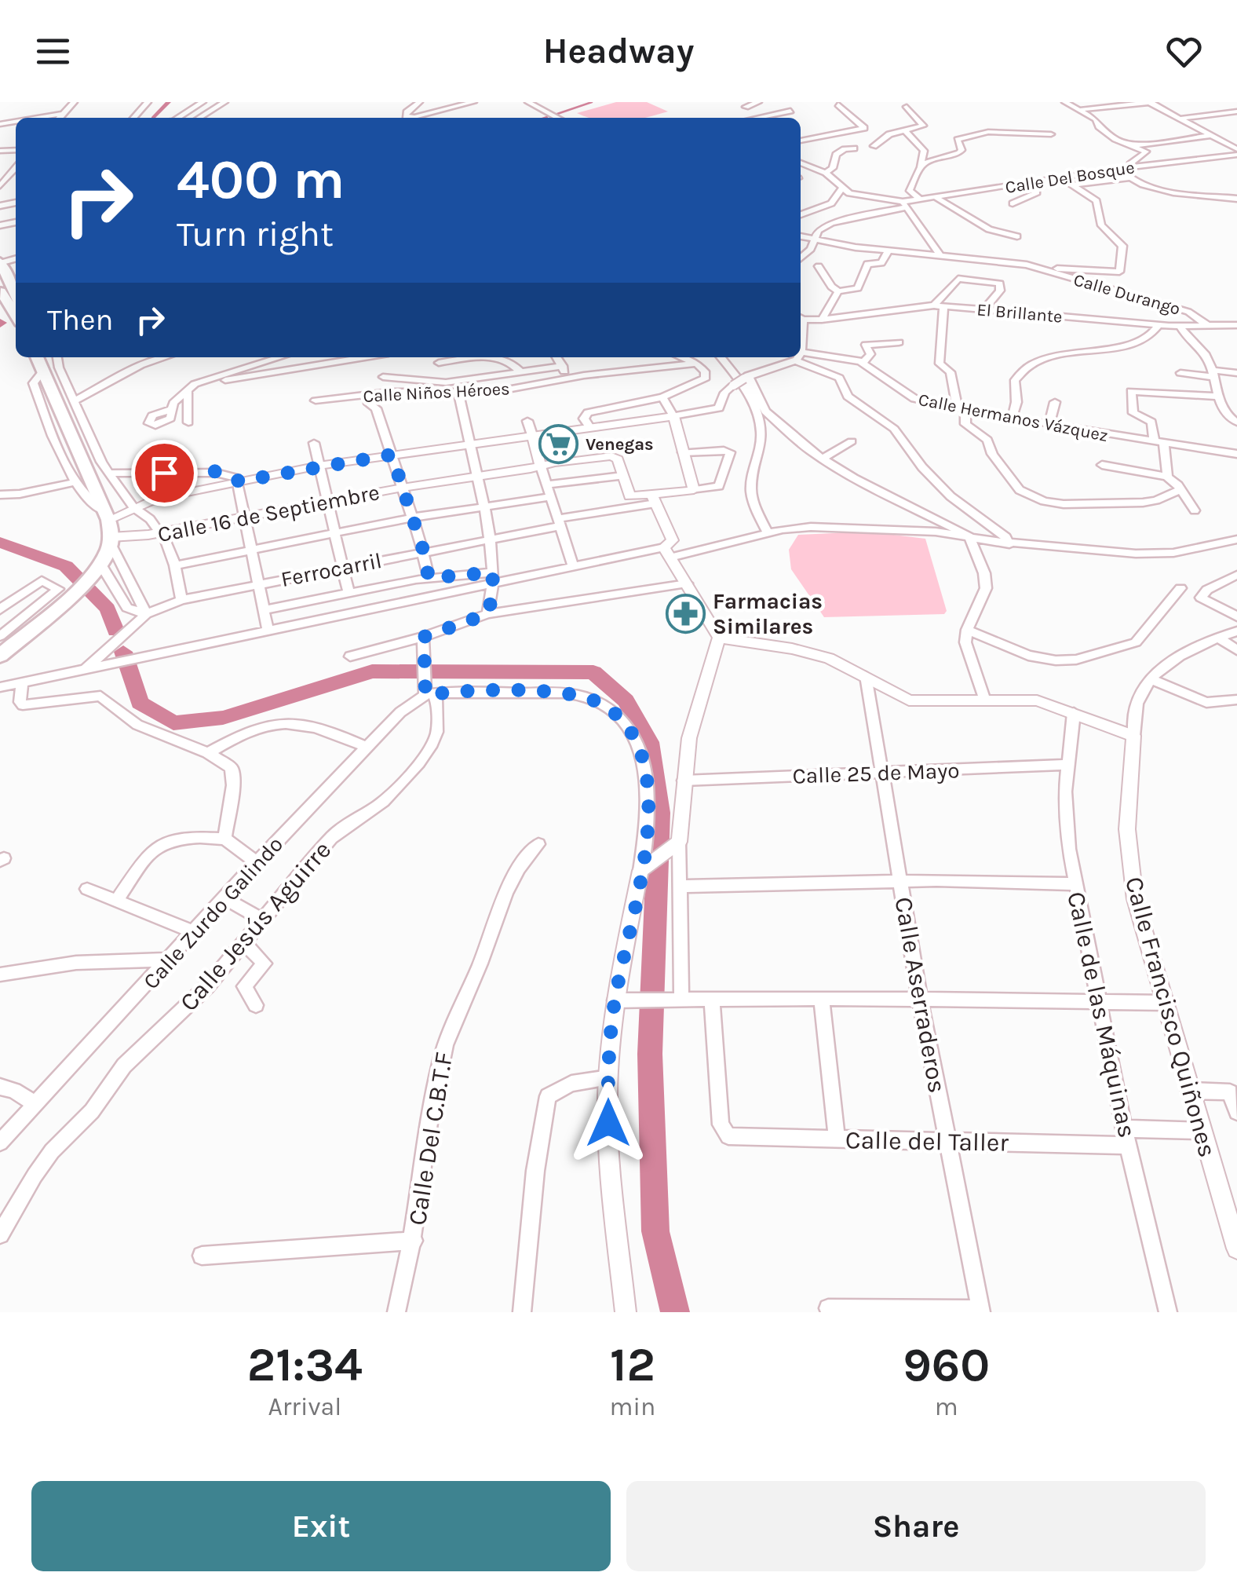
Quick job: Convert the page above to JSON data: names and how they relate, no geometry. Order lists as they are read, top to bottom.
{
  "streets": {
    "street": [
      "Calle Del Bosque",
      "Calle Durango",
      "El Brillante",
      "Calle Niños Héroes",
      "Calle Hermanos Vázquez",
      "Calle 16 de Septiembre",
      "Ferrocarril",
      "Calle 25 de Mayo",
      "Calle Zurdo Galindo",
      "Calle Jesús Aguirre",
      "Calle Aserraderos",
      "Calle de las Máquinas",
      "Calle Francisco Quiñones",
      "Calle Del C.B.T.F",
      "Calle del Taller"
    ]
  },
  "crossings": [
    ["Calle Durango", "El Brillante"],
    ["Calle 25 de Mayo", "Calle Aserraderos"],
    ["Calle 25 de Mayo", "Calle de las Máquinas"],
    ["Calle Zurdo Galindo", "Calle Jesús Aguirre"],
    ["Calle Aserraderos", "Calle del Taller"],
    ["Calle de las Máquinas", "Calle del Taller"]
  ],
  "places": {
    "supermarket": ["Venegas"],
    "pharmacy": ["Farmacias Similares"]
  },
  "page": {
    "header": "Headway",
    "turn": ["400 m", "Turn right"],
    "then": "Then",
    "eta": [
      "21:34",
      "Arrival",
      "12",
      "min",
      "960",
      "m"
    ],
    "buttons": ["Exit", "Share"]
  }
}
